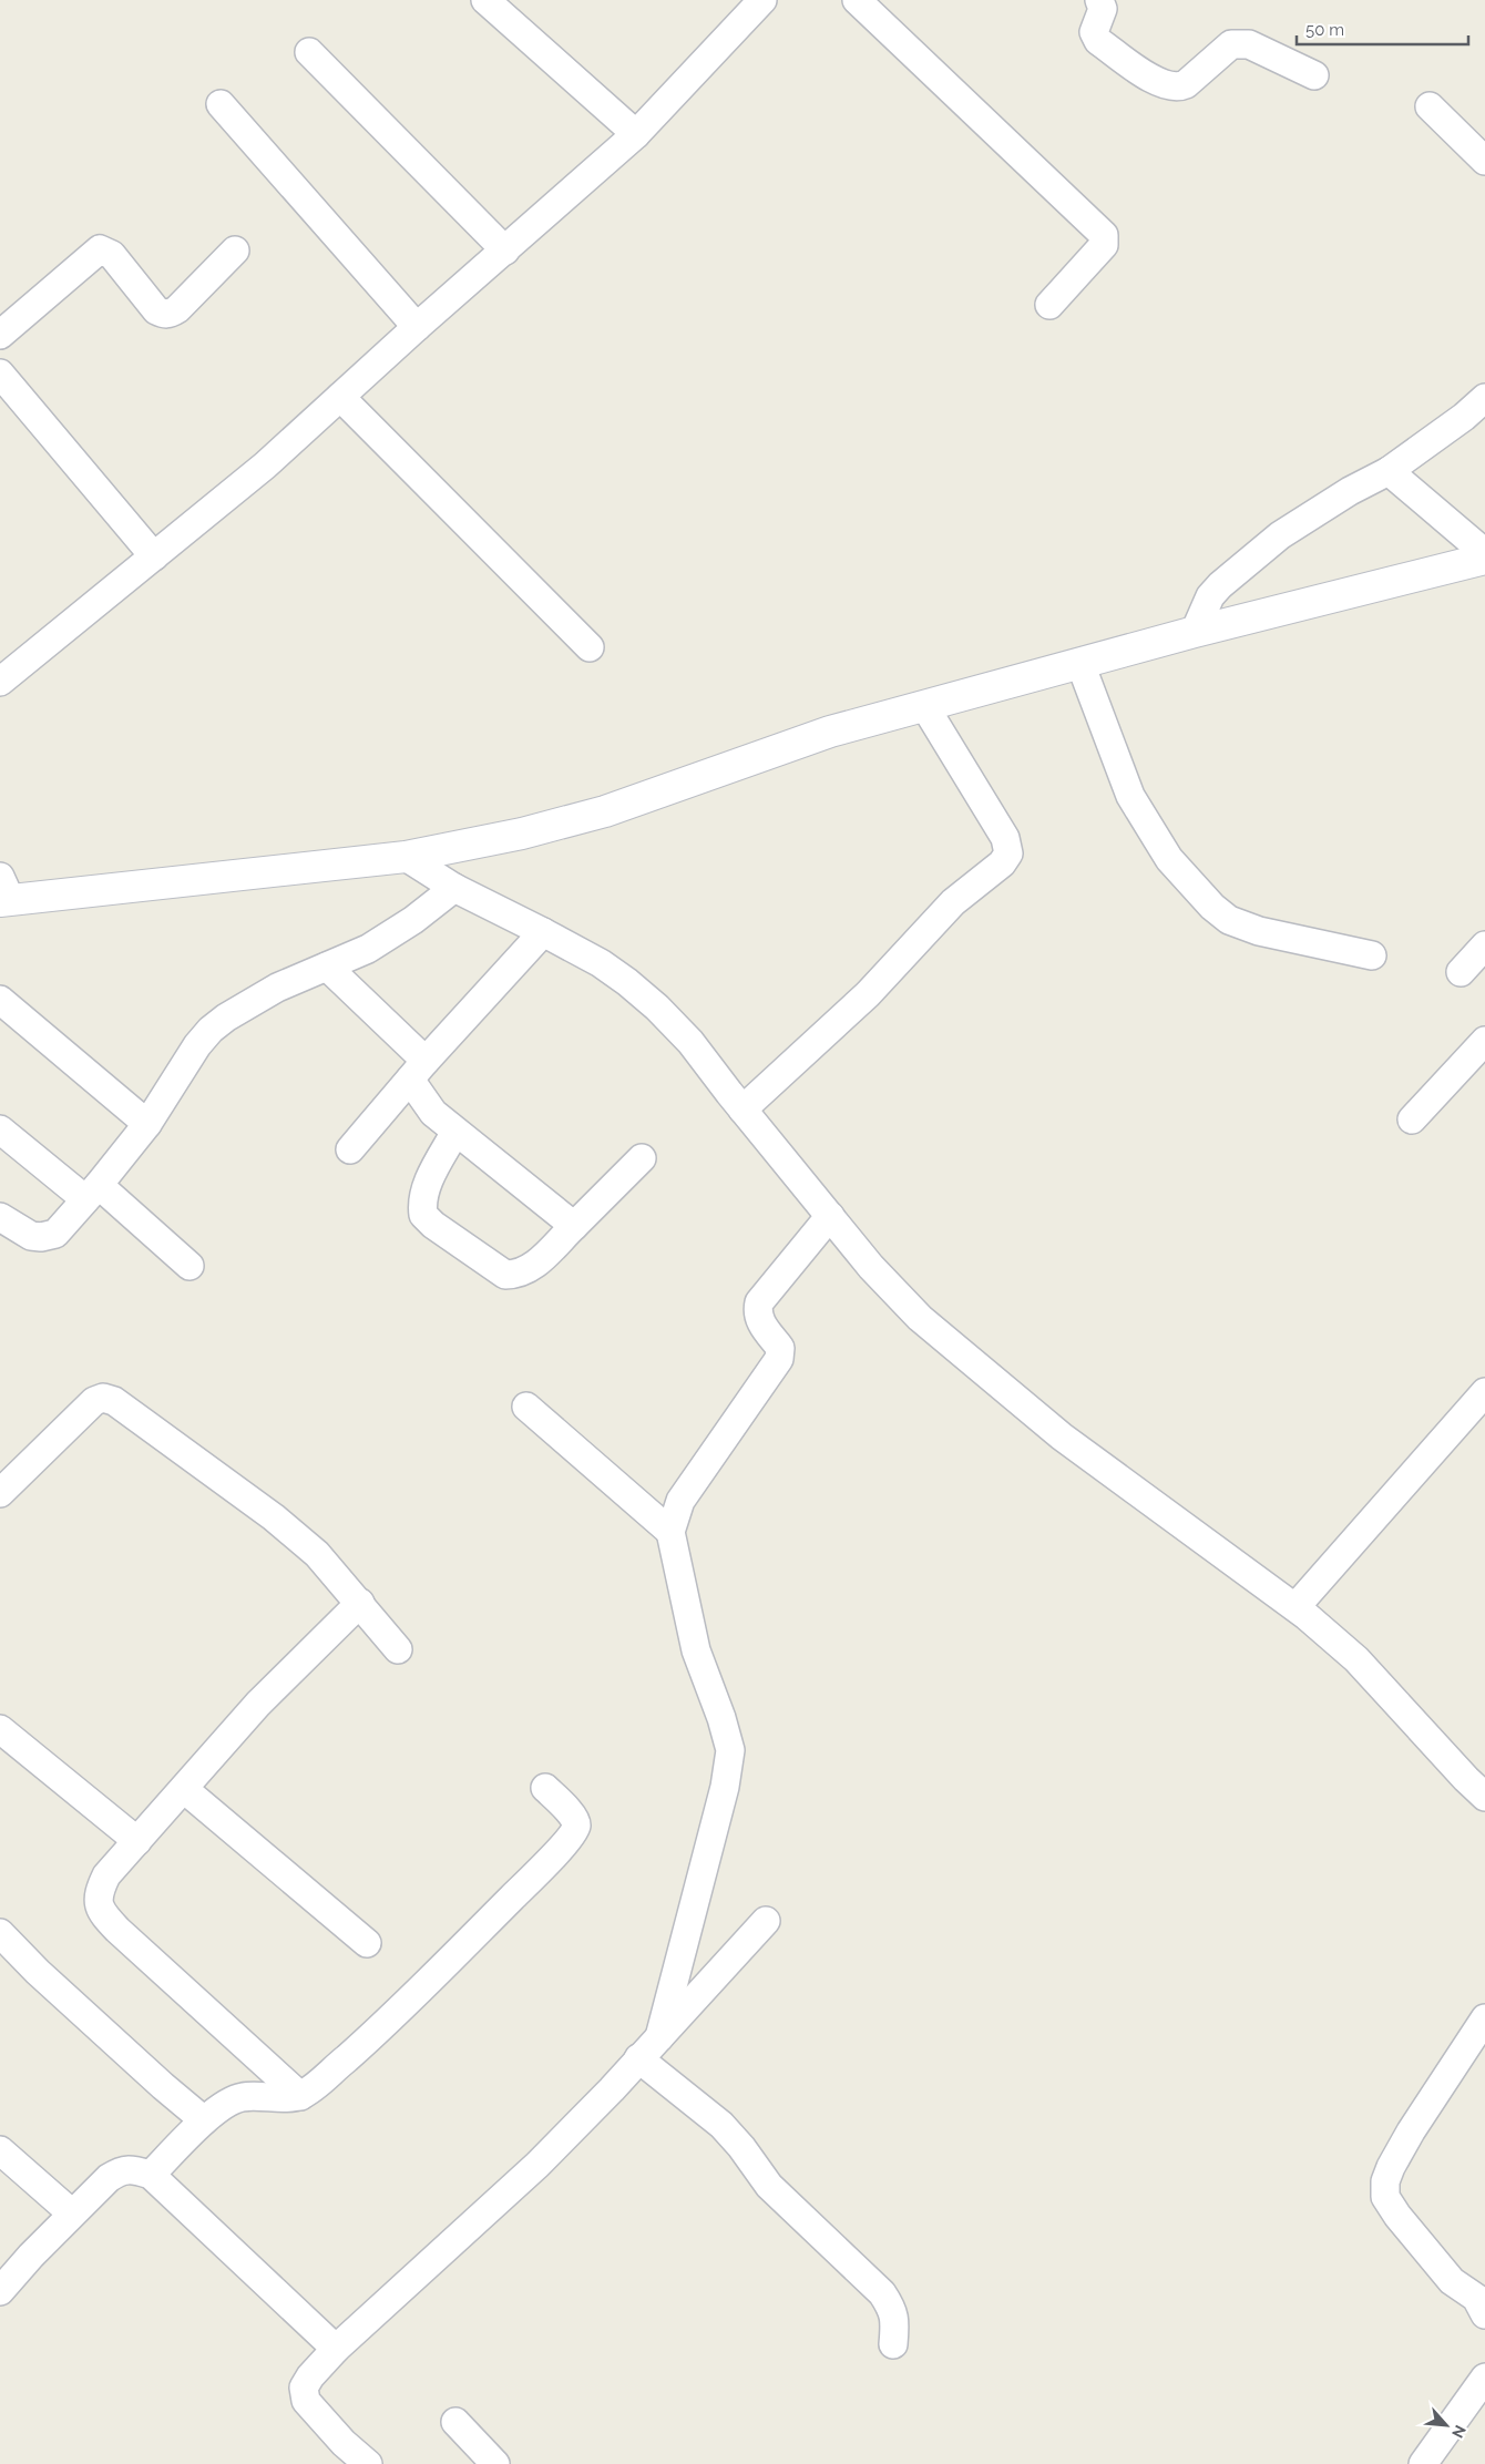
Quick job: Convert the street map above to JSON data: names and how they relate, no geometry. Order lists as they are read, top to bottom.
{
  "scale_bar": "50 m",
  "north": "bottom right"
}
